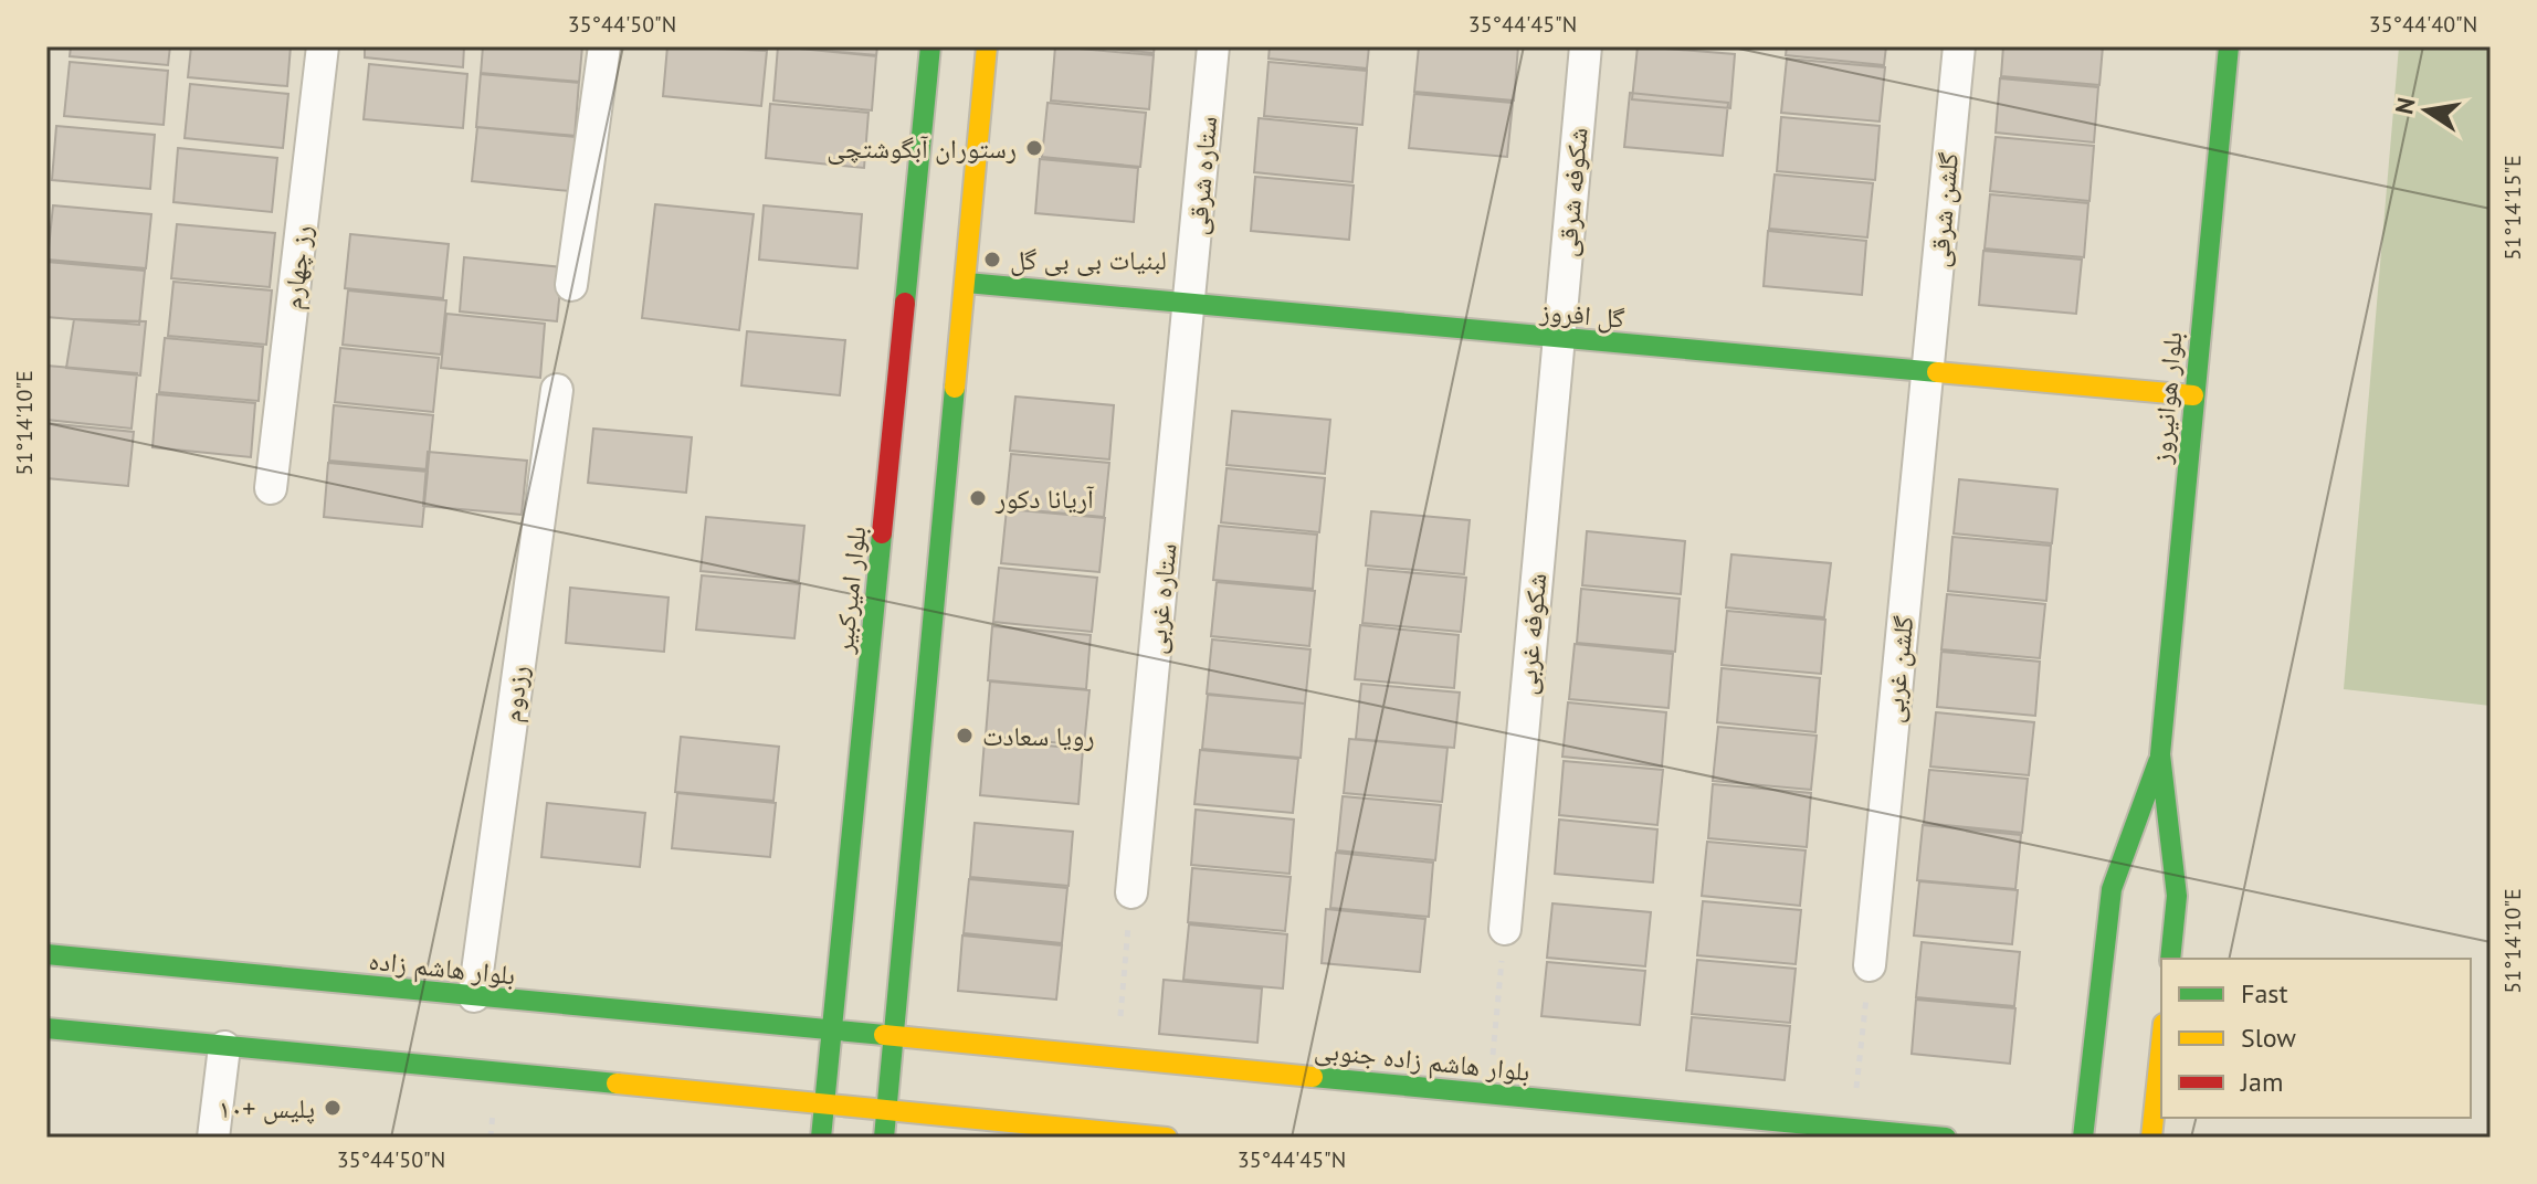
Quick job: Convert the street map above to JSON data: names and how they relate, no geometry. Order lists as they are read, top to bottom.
{
  "streets": {
    "street": [
      "ستاره شرقی",
      "شکوفه شرقی",
      "گلشن شرقی",
      "رز چهارم",
      "گل افروز",
      "بلوار هوانیروز",
      "بلوار امیرکبیر",
      "ستاره غربی",
      "شکوفه غربی",
      "گلشن غربی",
      "رزدوم",
      "بلوار هاشم زاده",
      "بلوار هاشم زاده جنوبی"
    ]
  },
  "crossings": [
    ["ستاره شرقی", "گل افروز"],
    ["ستاره شرقی", "ستاره غربی"],
    ["شکوفه شرقی", "گل افروز"],
    ["شکوفه شرقی", "شکوفه غربی"],
    ["گلشن شرقی", "گل افروز"],
    ["گلشن شرقی", "گلشن غربی"],
    ["گل افروز", "بلوار هوانیروز"],
    ["گل افروز", "ستاره غربی"],
    ["گل افروز", "شکوفه غربی"],
    ["گل افروز", "گلشن غربی"],
    ["بلوار امیرکبیر", "بلوار هاشم زاده"],
    ["رزدوم", "بلوار هاشم زاده"],
    ["بلوار هاشم زاده", "بلوار هاشم زاده جنوبی"]
  ],
  "places": [
    "رستوران آبگوشتچی",
    "لبنیات بی بی گل",
    "آریانا دکور",
    "رویا سعادت",
    "پلیس +۱۰"
  ],
  "legend": ["Fast", "Slow", "Jam"],
  "north": "left",
  "coordinates": [
    "35°44'50\"N",
    "35°44'45\"N",
    "35°44'40\"N",
    "51°14'15\"E",
    "51°14'10\"E"
  ]
}
